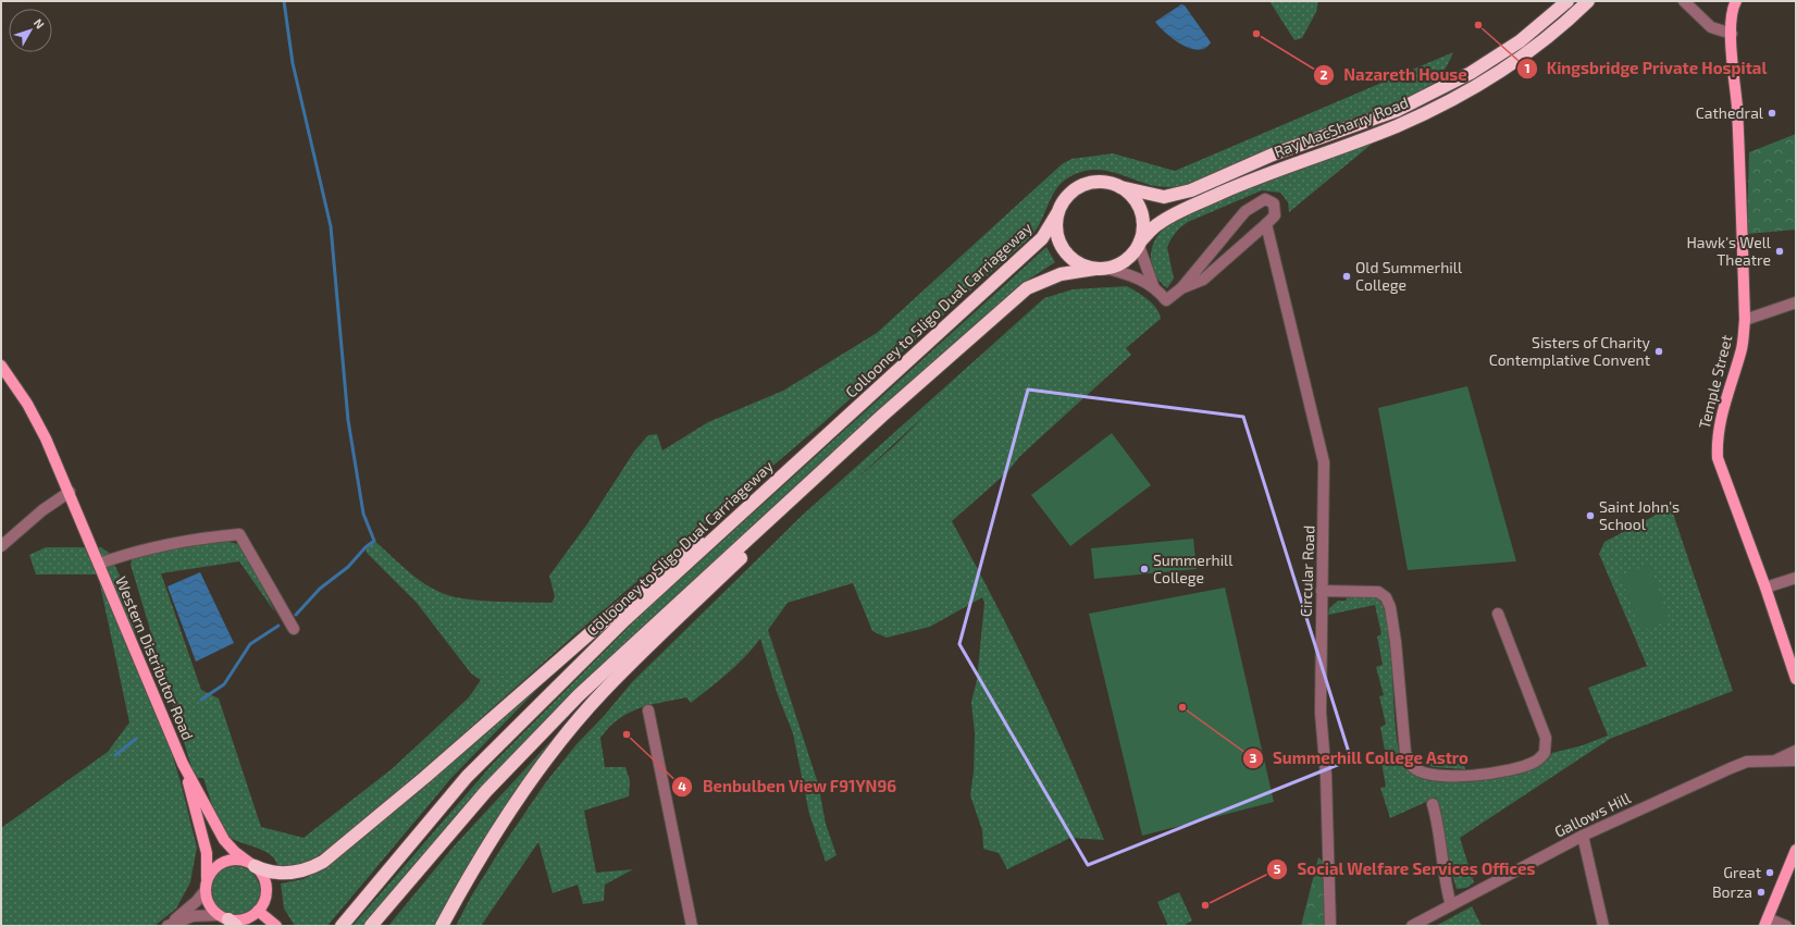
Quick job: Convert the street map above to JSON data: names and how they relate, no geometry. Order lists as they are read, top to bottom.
{
  "streets": {
    "highway": ["Ray MacSharry Road", "Collooney to Sligo Dual Carriageway"],
    "main road": ["Temple Street", "Western Distributor Road"],
    "street": ["Circular Road", "Gallows Hill"]
  },
  "crossings": [
    ["Ray MacSharry Road", "Collooney to Sligo Dual Carriageway"]
  ],
  "places": [
    "Kingsbridge Private Hospital",
    "Nazareth House",
    "Cathedral",
    "Hawk's Well Theatre",
    "Old Summerhill College",
    "Sisters of Charity Contemplative Convent",
    "Saint John's School",
    "Summerhill College",
    "Summerhill College Astro",
    "Benbulben View F91YN96",
    "Great",
    "Borza",
    "Social Welfare Services Offices"
  ],
  "north": "top right"
}
